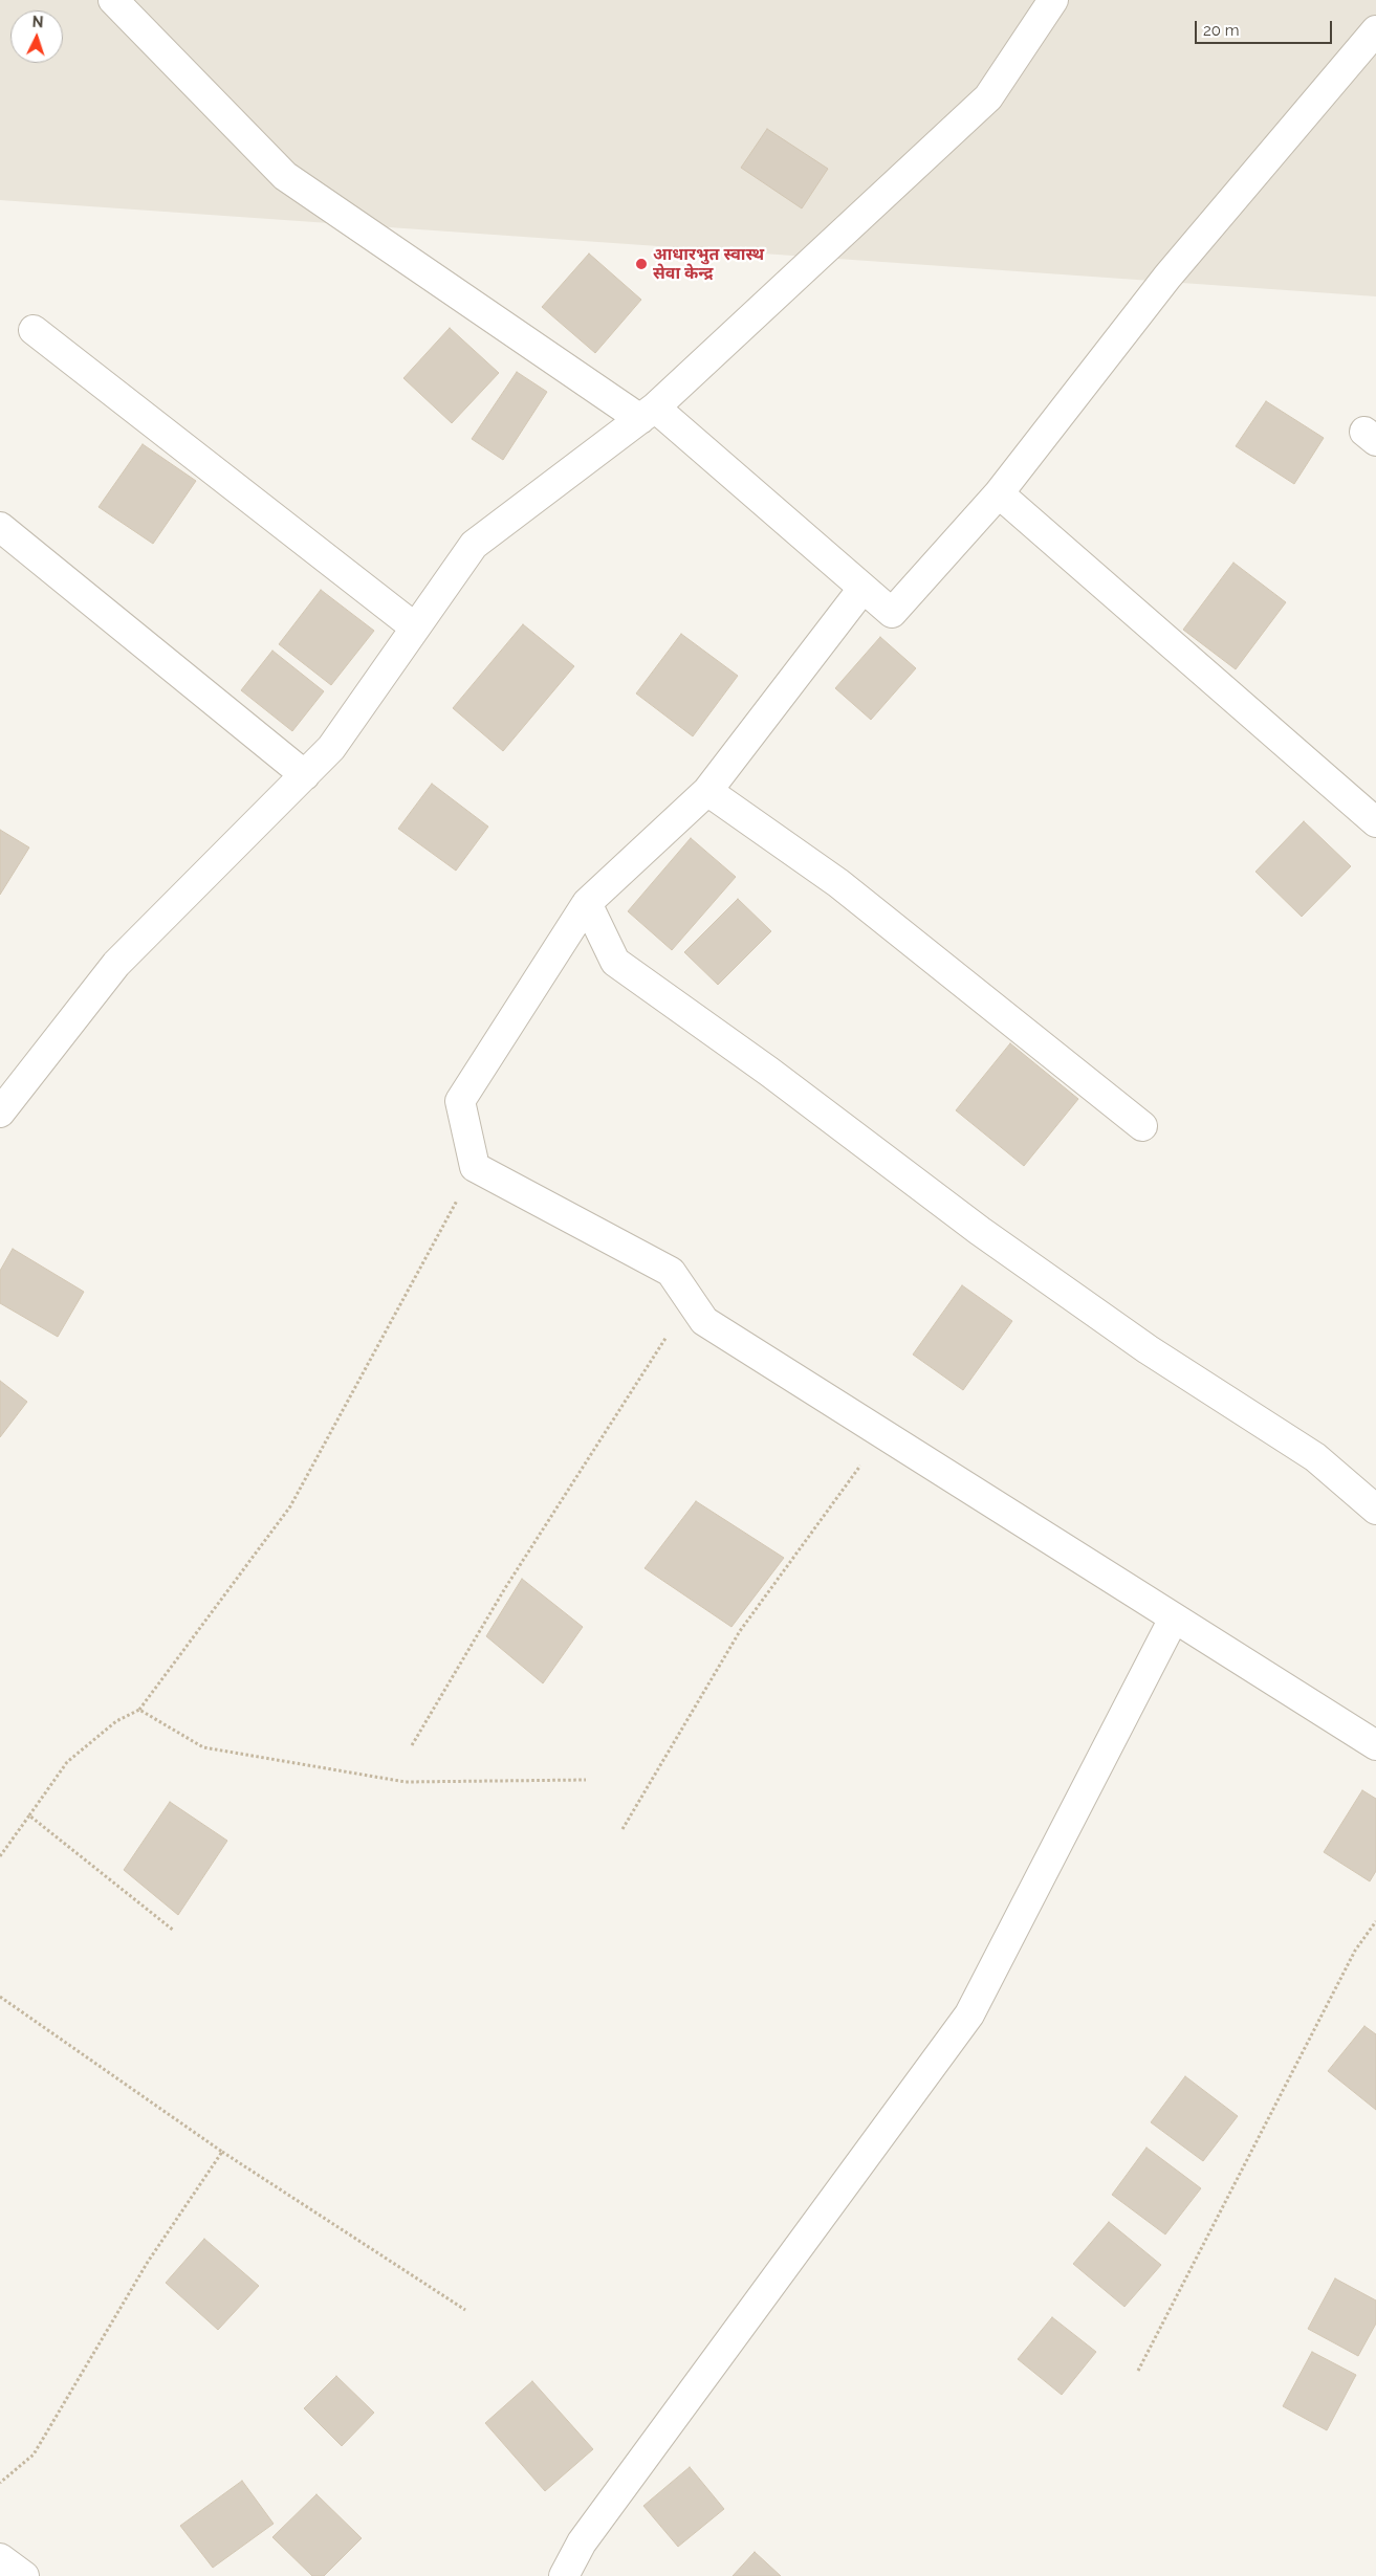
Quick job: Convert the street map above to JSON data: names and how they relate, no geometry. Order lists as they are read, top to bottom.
{
  "places": ["आधारभुत स्वास्थ सेवा केन्द्र"],
  "scale_bar": "20 m",
  "north": "top"
}
